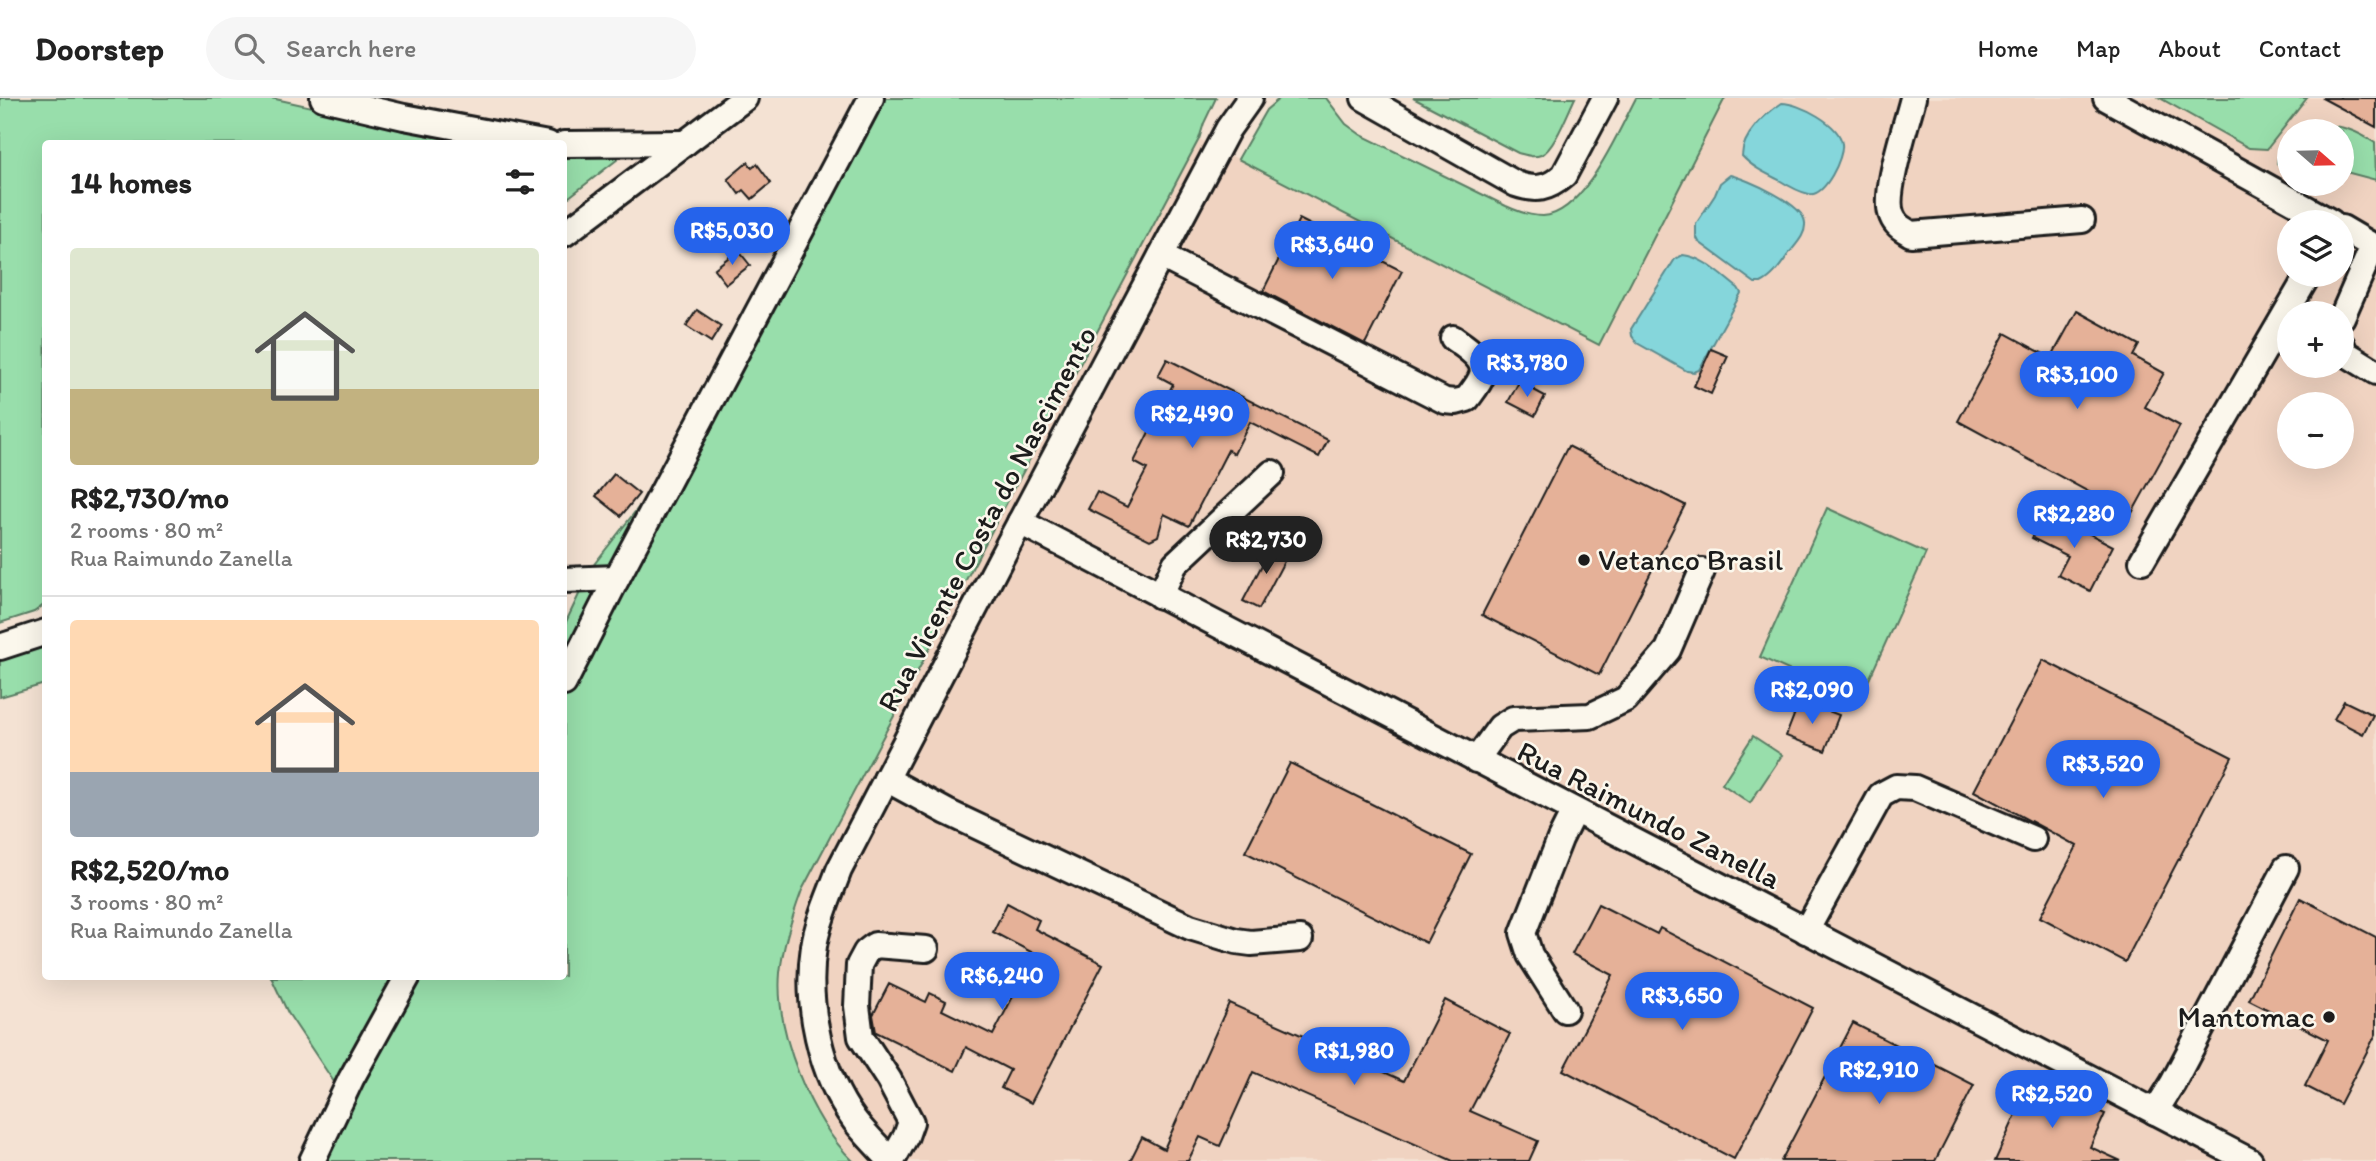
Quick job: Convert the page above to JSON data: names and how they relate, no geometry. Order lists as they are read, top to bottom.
{
  "streets": {
    "street": ["Rua Vicente Costa do Nascimento", "Rua Raimundo Zanella"]
  },
  "crossings": [
    ["Rua Vicente Costa do Nascimento", "Rua Raimundo Zanella"]
  ],
  "places": ["Vetanco Brasil", "Mantomac"],
  "north": "right",
  "page": {
    "header": "Doorstep",
    "search": "Search here",
    "nav": [
      "Home",
      "Map",
      "About",
      "Contact"
    ],
    "map_buttons": ["+", "−"],
    "heading": "14 homes",
    "price": [
      "R$5,030",
      "R$3,640",
      "R$3,780",
      "R$3,100",
      "R$2,490",
      "R$2,280",
      "R$2,730",
      "R$2,090",
      "R$3,520",
      "R$6,240",
      "R$3,650",
      "R$1,980",
      "R$2,910",
      "R$2,520"
    ],
    "list": [
      {
        "name": "R$2,730/mo",
        "note": "2 rooms · 80 m² · Rua Raimundo Zanella"
      },
      {
        "name": "R$2,520/mo",
        "note": "3 rooms · 80 m² · Rua Raimundo Zanella"
      }
    ]
  }
}
